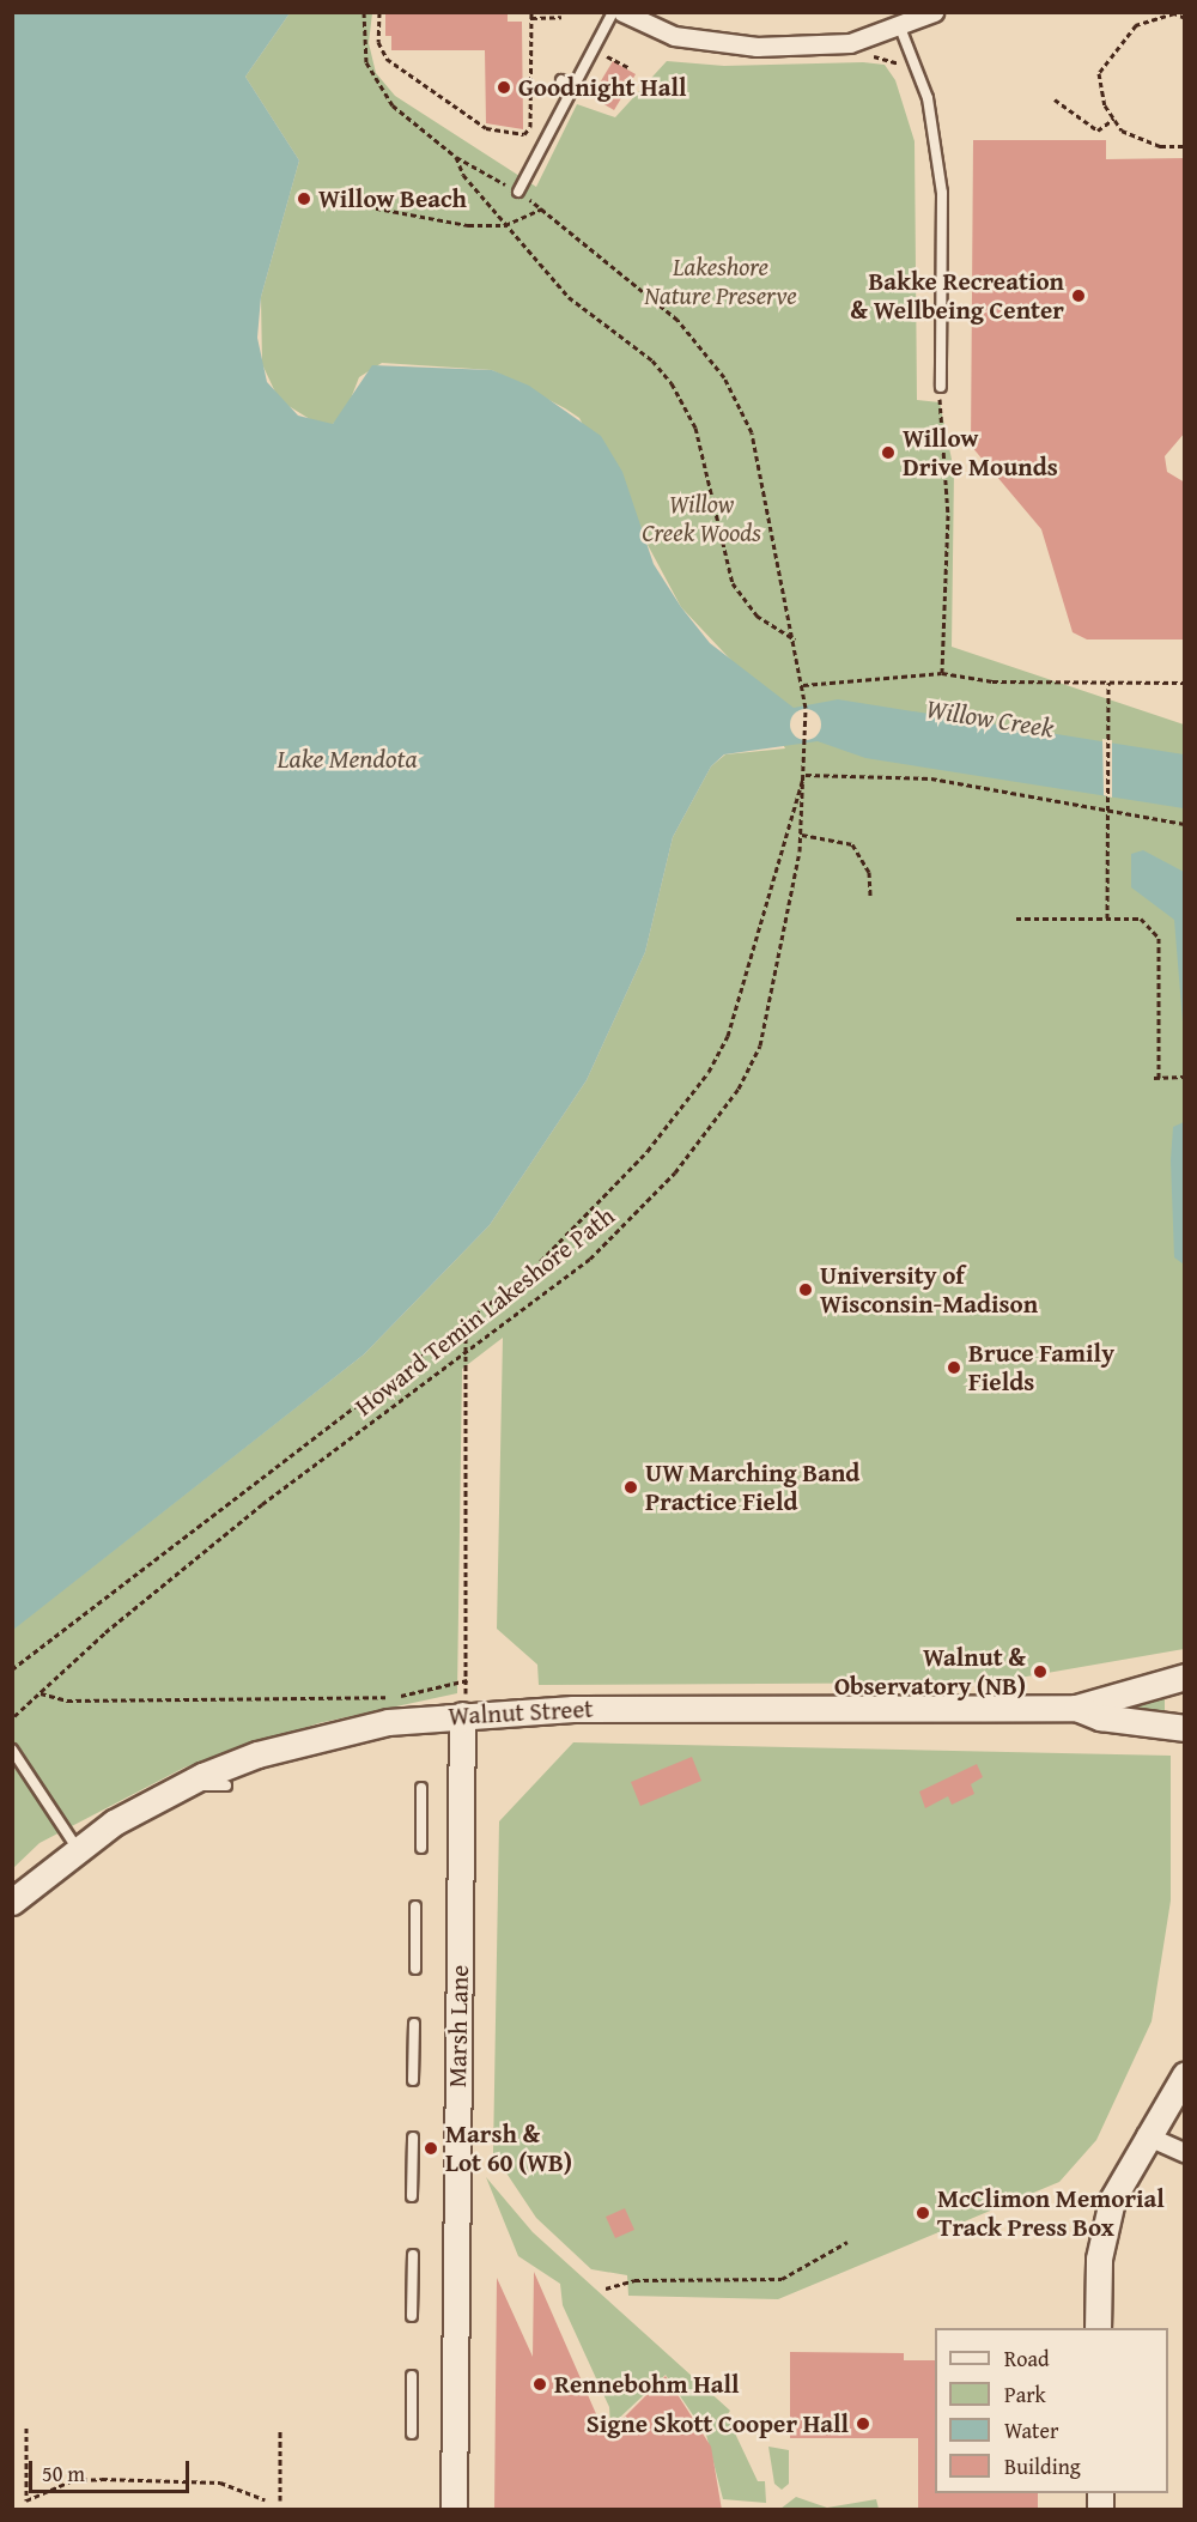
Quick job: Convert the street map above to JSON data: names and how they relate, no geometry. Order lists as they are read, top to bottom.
{
  "streets": {
    "street": ["Walnut Street", "Marsh Lane"],
    "path": ["Howard Temin Lakeshore Path"]
  },
  "crossings": [
    ["Walnut Street", "Marsh Lane"]
  ],
  "water": ["Willow Creek", "Lake Mendota"],
  "parks": ["Lakeshore Nature Preserve", "Willow Creek Woods"],
  "places": [
    "Goodnight Hall",
    "Willow Beach",
    "Bakke Recreation & Wellbeing Center",
    "Willow Drive Mounds",
    "University of Wisconsin-Madison",
    "Bruce Family Fields",
    "UW Marching Band Practice Field",
    "Walnut & Observatory (NB)",
    "Marsh & Lot 60 (WB)",
    "McClimon Memorial Track Press Box",
    "Rennebohm Hall",
    "Signe Skott Cooper Hall"
  ],
  "legend": [
    "Road",
    "Park",
    "Water",
    "Building"
  ],
  "scale_bar": "50 m"
}
